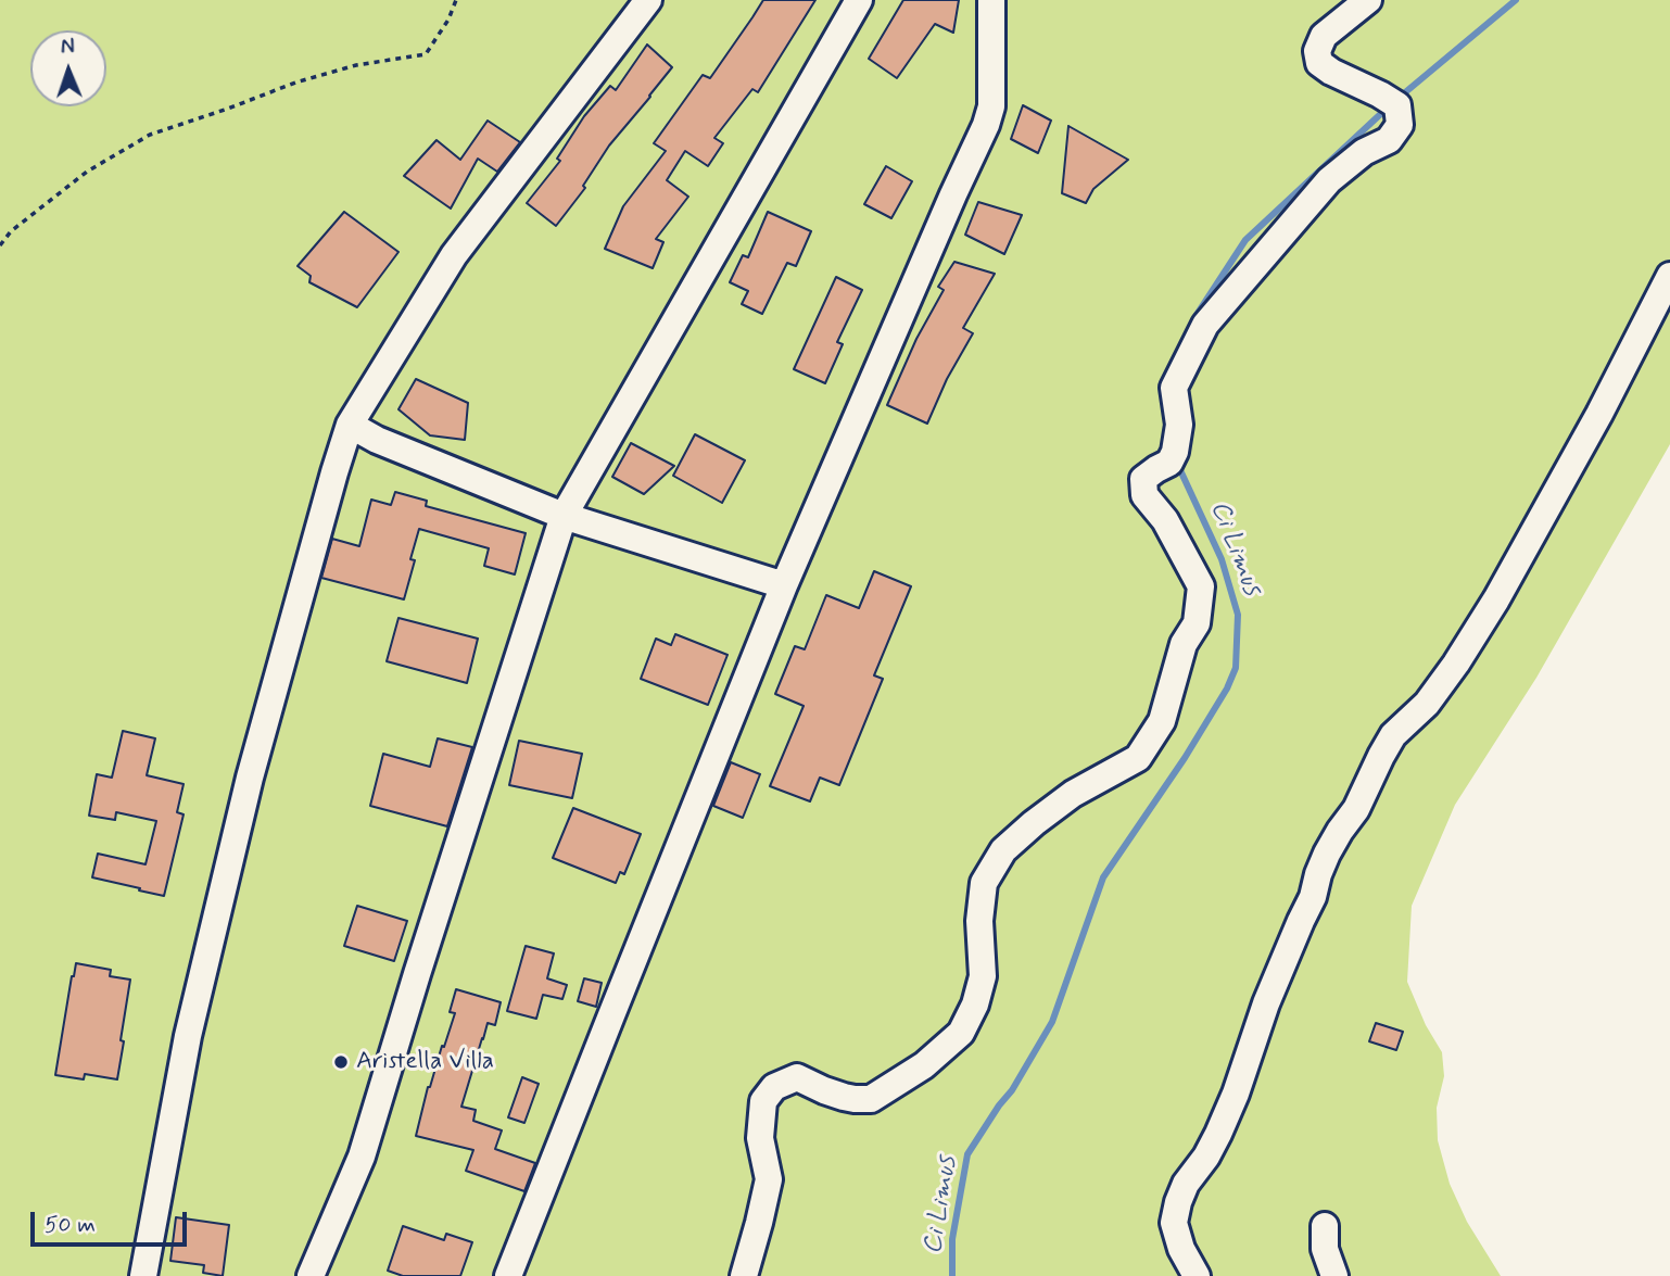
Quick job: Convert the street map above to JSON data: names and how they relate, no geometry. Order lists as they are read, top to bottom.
{
  "water": ["Ci Limus"],
  "places": ["Aristella Villa"],
  "scale_bar": "50 m",
  "north": "top"
}
